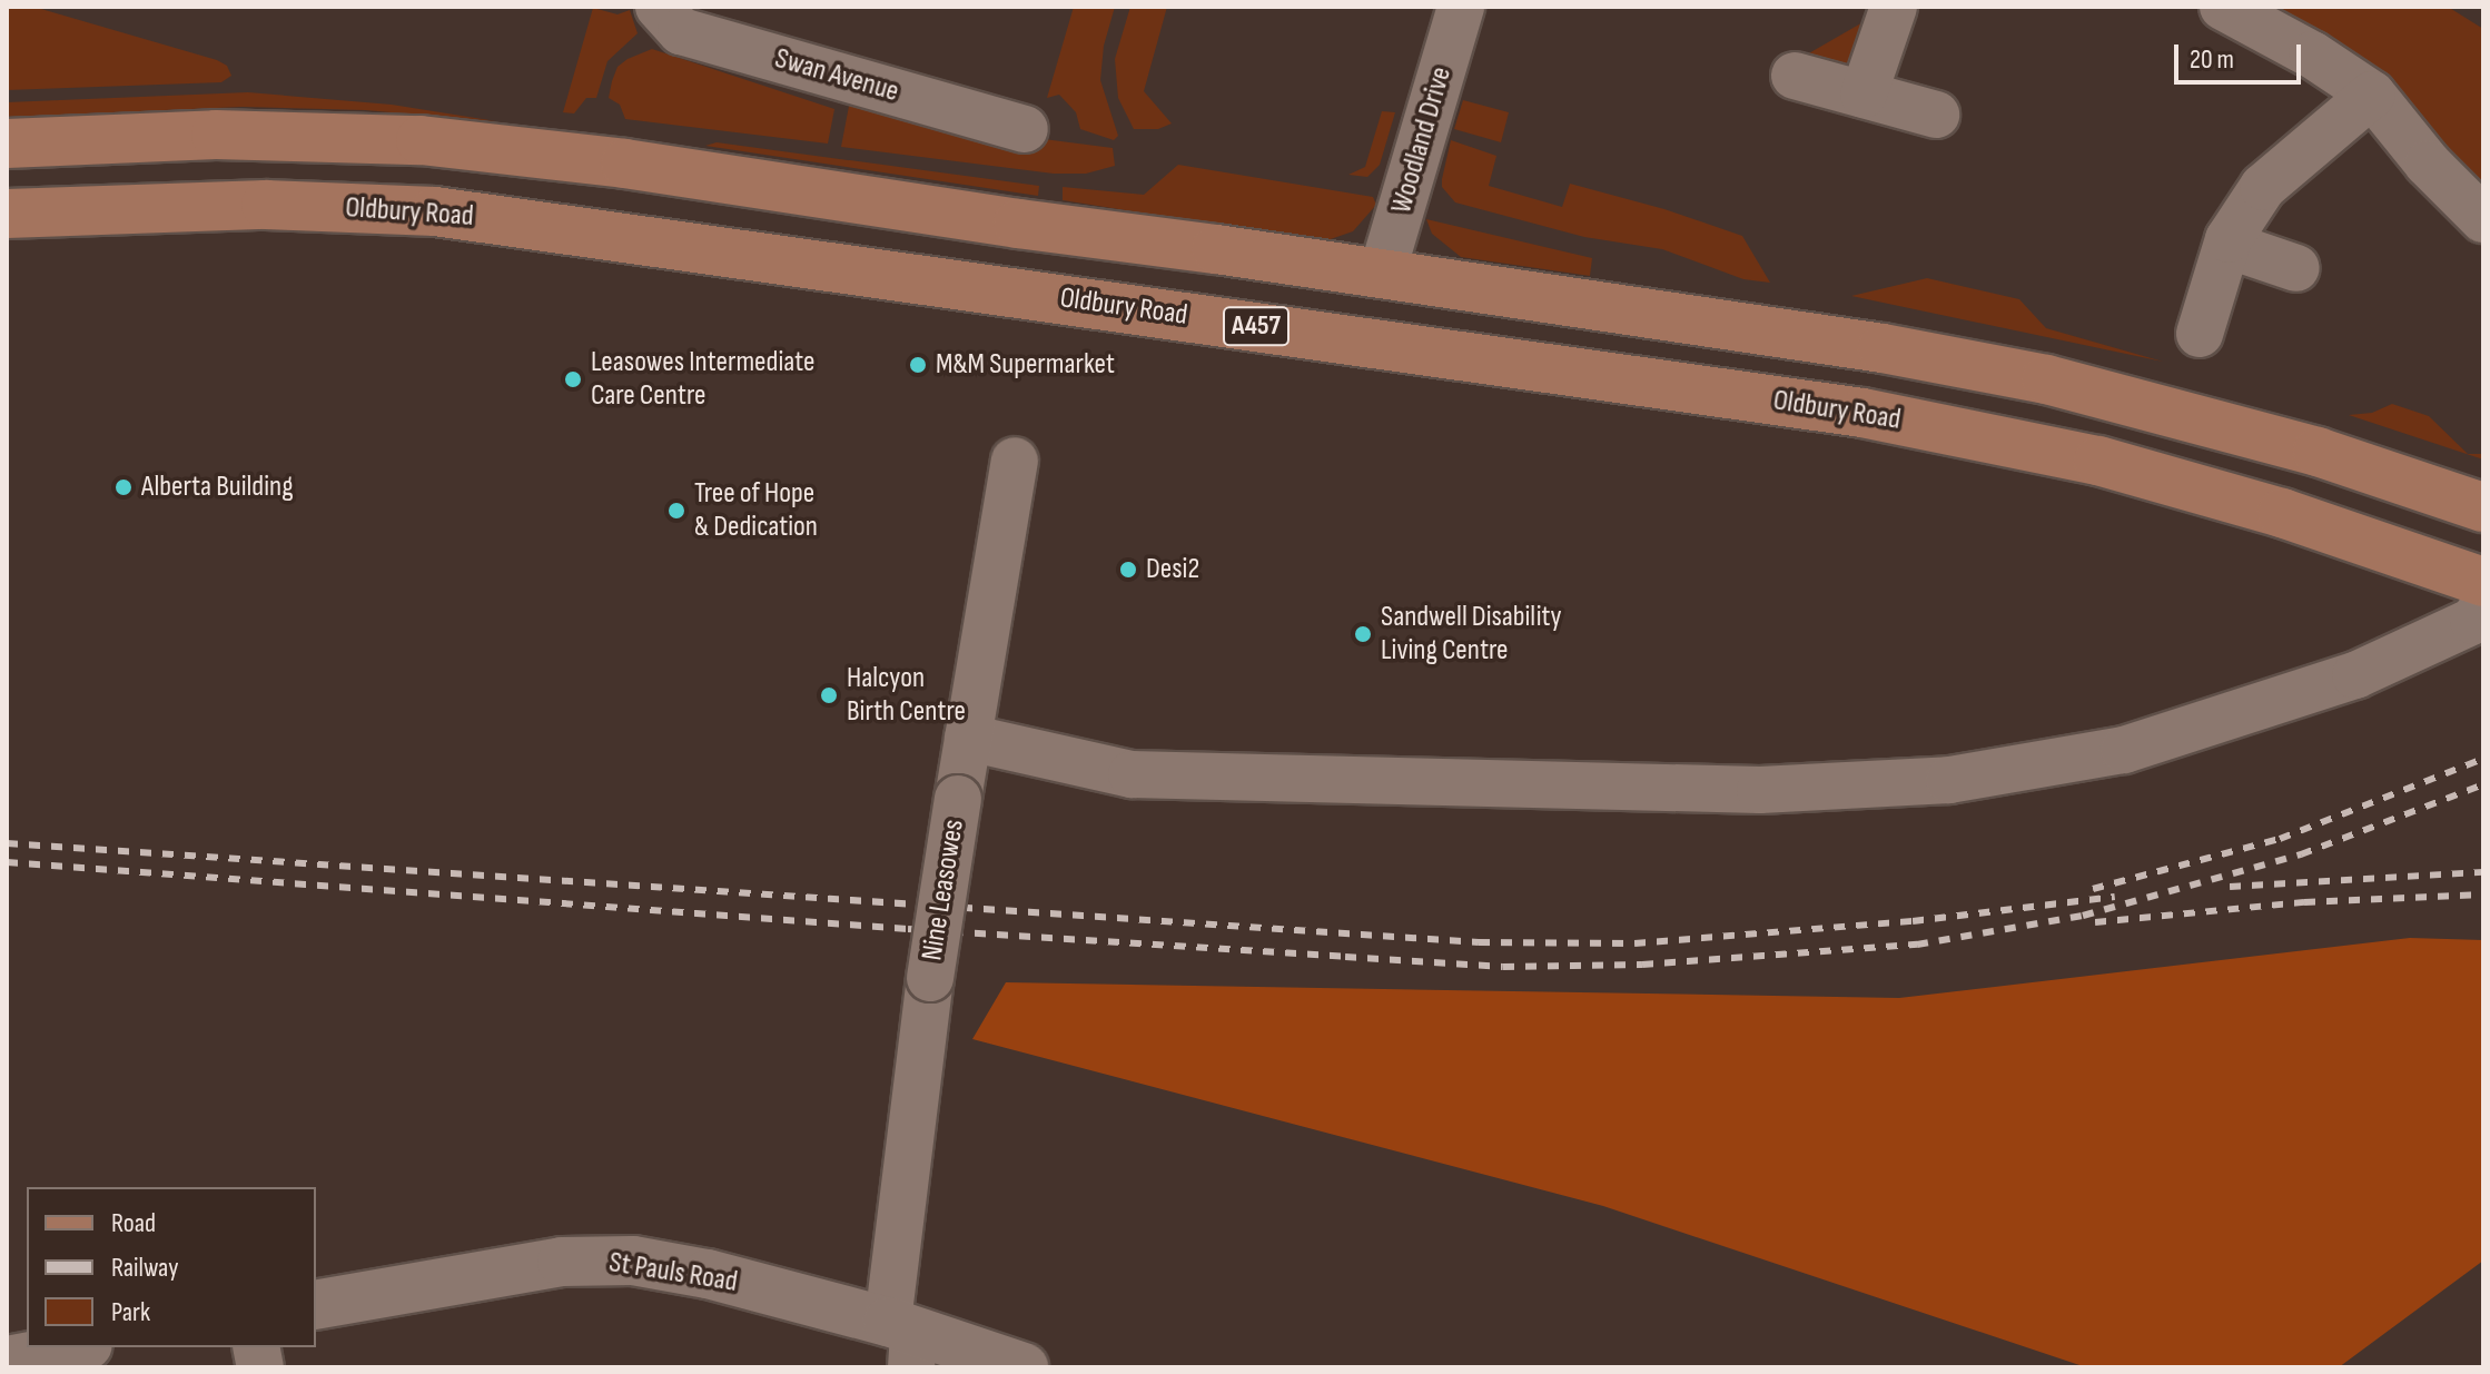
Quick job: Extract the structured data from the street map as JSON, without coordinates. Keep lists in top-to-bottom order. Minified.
{"streets":{"main road":["Oldbury Road","A457","St Pauls Road"],"street":["Swan Avenue","Woodland Drive","Nine Leasowes"]},"crossings":[["Woodland Drive","A457"],["Nine Leasowes","St Pauls Road"]],"places":["M&M Supermarket","Leasowes Intermediate Care Centre","Alberta Building","Tree of Hope & Dedication","Desi2","Sandwell Disability Living Centre","Halcyon Birth Centre"],"legend":["Road","Railway","Park"],"scale_bar":"20 m"}
